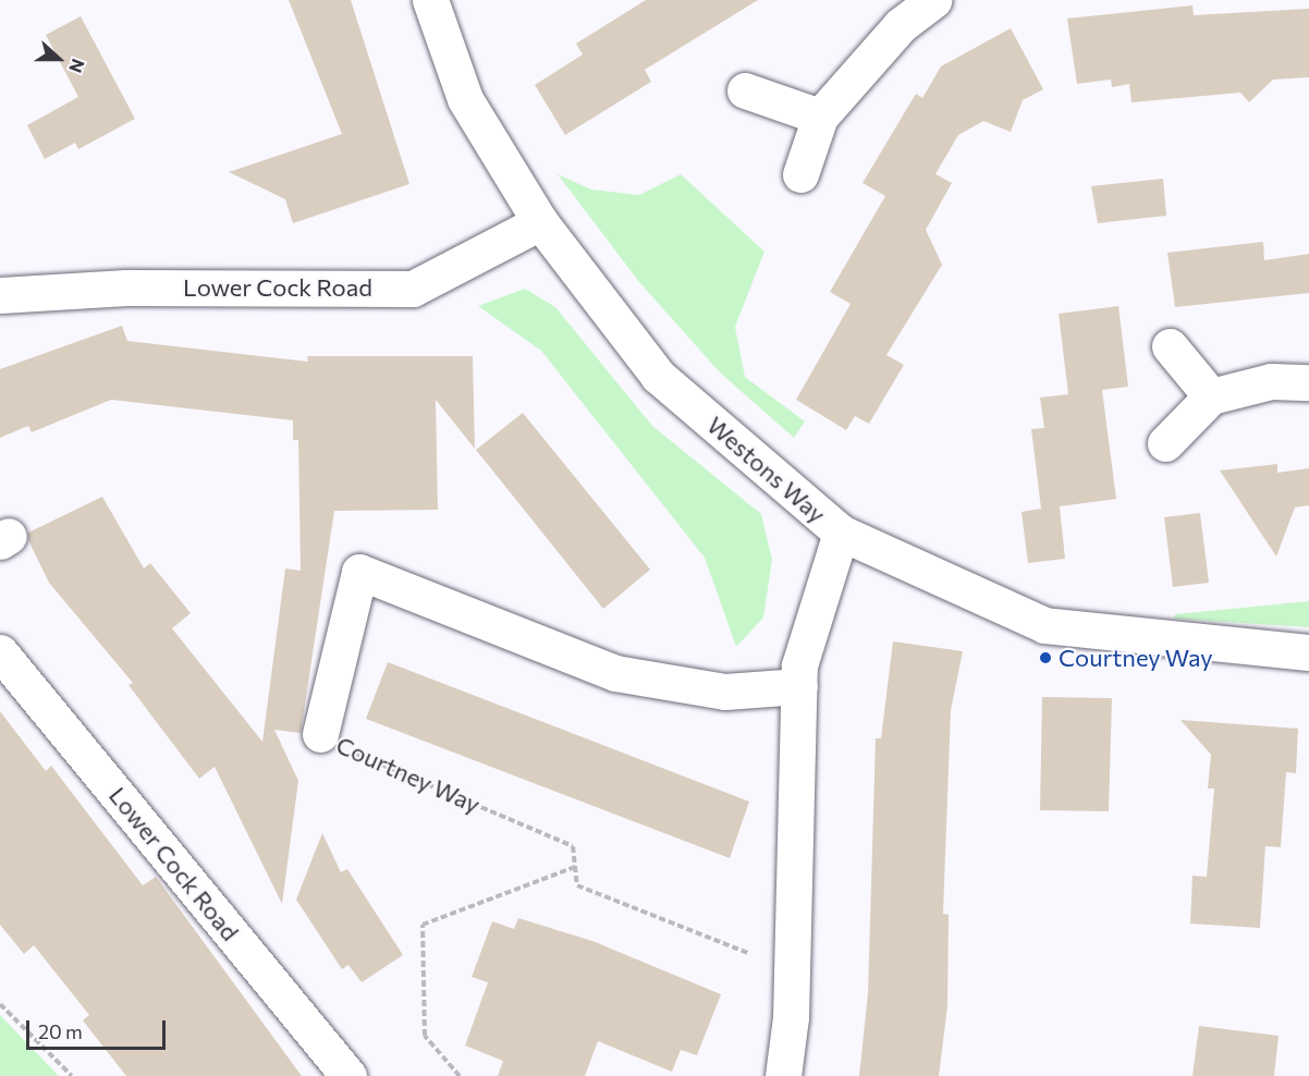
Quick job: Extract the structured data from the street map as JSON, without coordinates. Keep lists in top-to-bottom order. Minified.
{"streets":{"street":["Lower Cock Road","Westons Way","Courtney Way"]},"crossings":[["Lower Cock Road","Westons Way"]],"places":["Courtney Way"],"scale_bar":"20 m","north":"right"}
